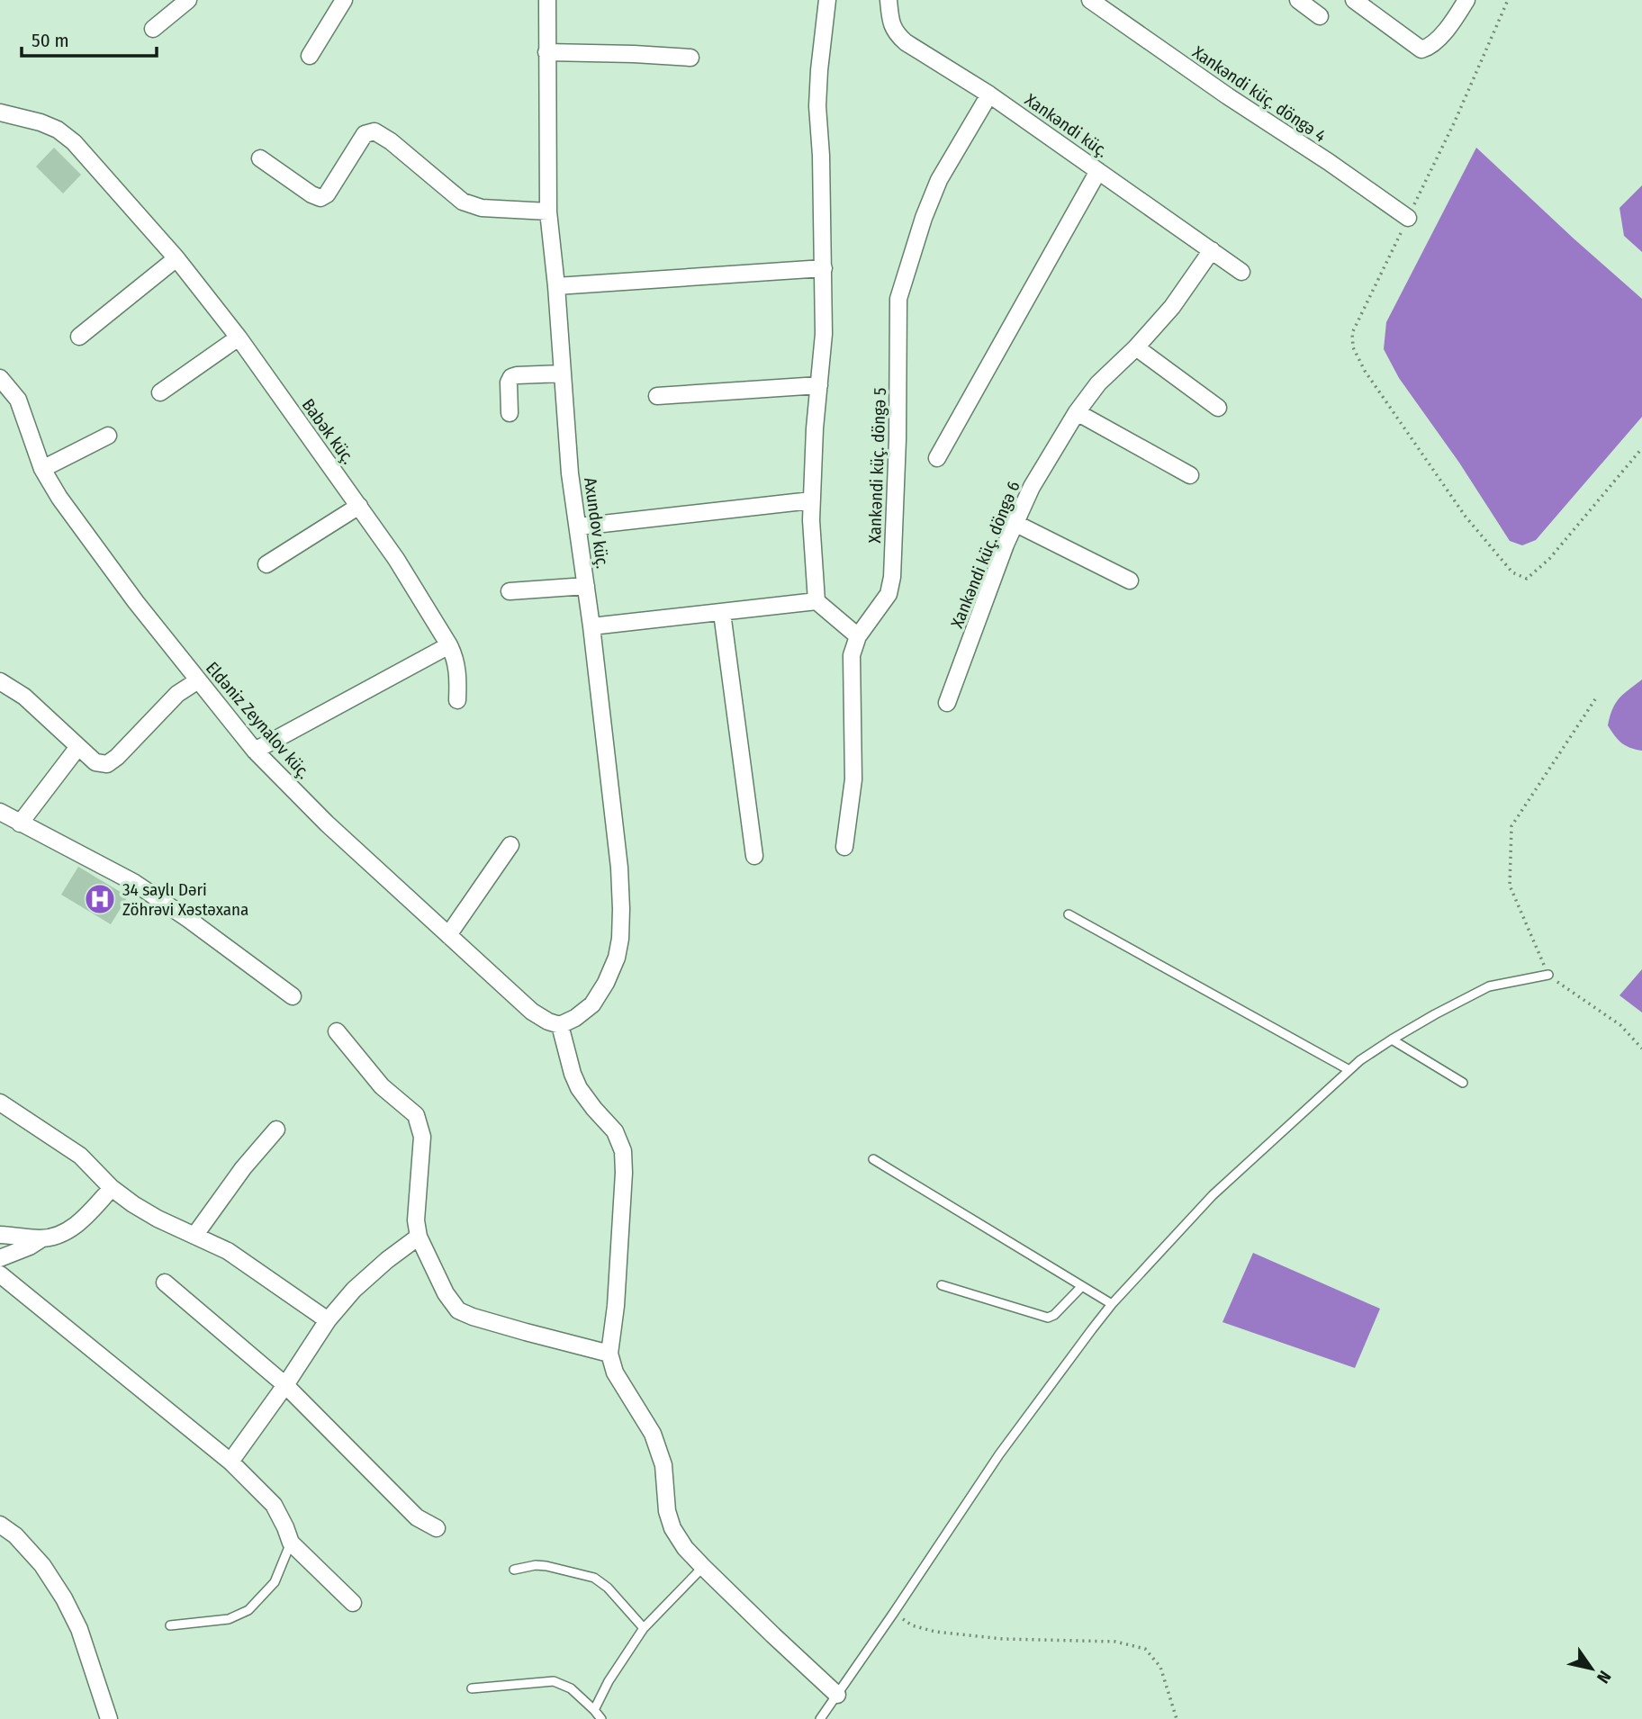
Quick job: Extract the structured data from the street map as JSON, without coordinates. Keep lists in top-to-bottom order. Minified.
{"streets":{"street":["Xankəndi küç. döngə 4","Xankəndi küç.","Babək küç.","Xankəndi küç. döngə 5","Axundov küç.","Xankəndi küç. döngə 6","Eldəniz Zeynalov küç."]},"crossings":[["Xankəndi küç.","Xankəndi küç. döngə 5"],["Xankəndi küç.","Xankəndi küç. döngə 6"],["Axundov küç.","Eldəniz Zeynalov küç."]],"places":{"hospital":["34 saylı Dəri Zöhrəvi Xəstəxana"]},"scale_bar":"50 m","north":"bottom right"}
